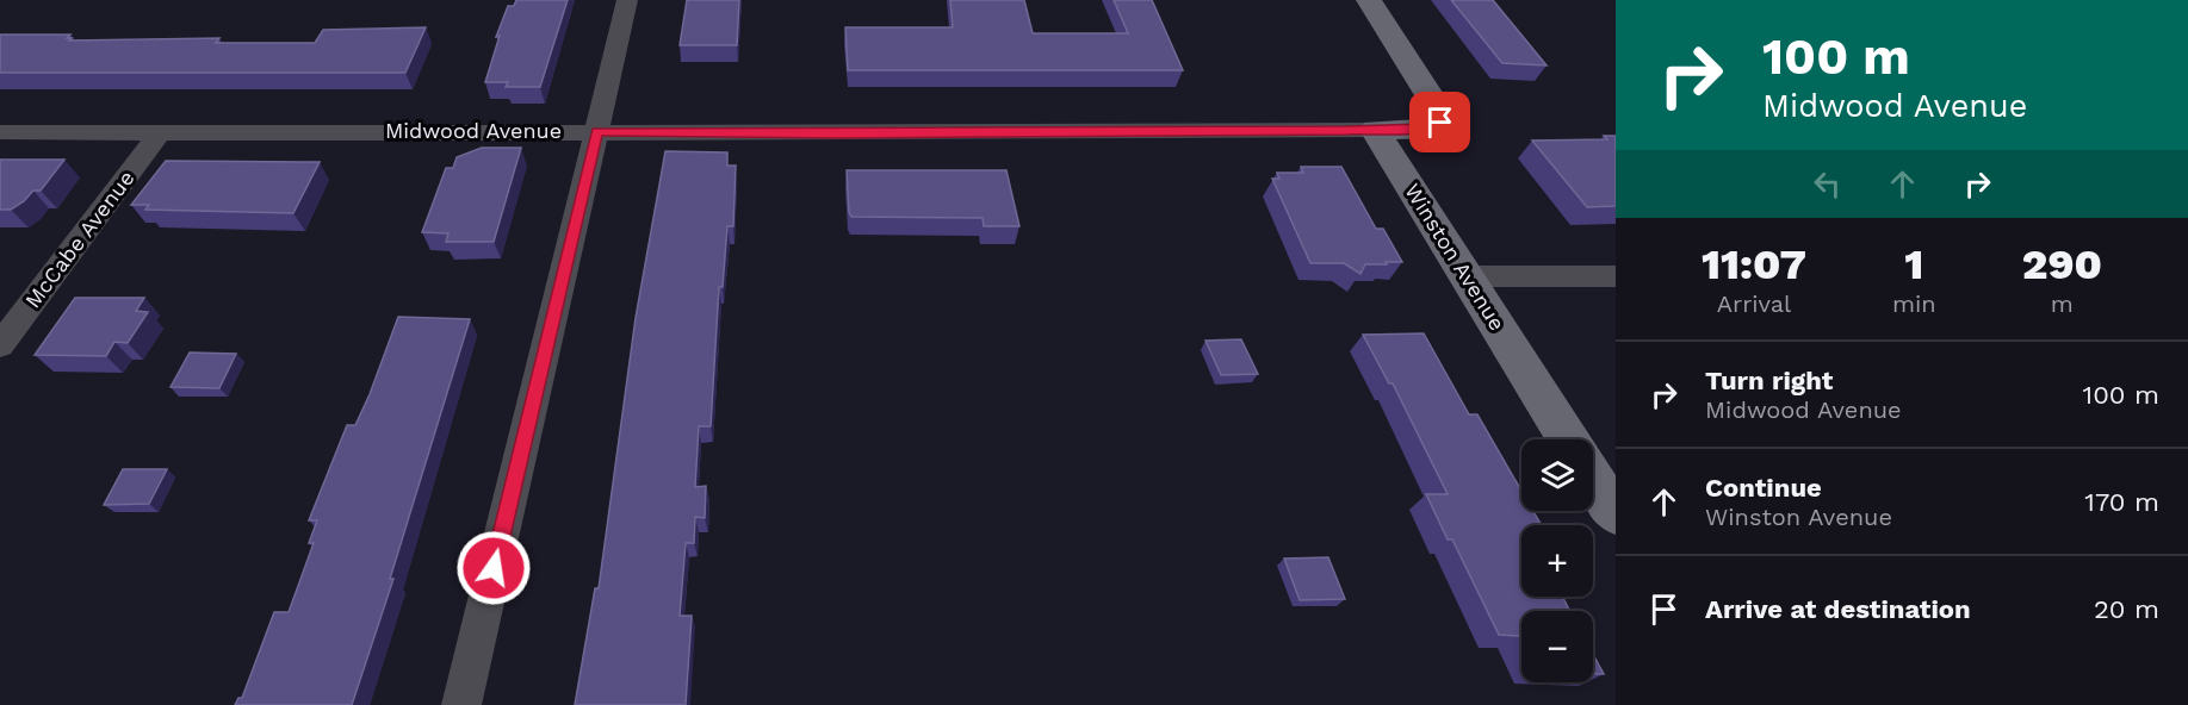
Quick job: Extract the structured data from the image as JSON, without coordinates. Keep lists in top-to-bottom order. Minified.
{"streets":{"street":["Midwood Avenue","McCabe Avenue","Winston Avenue"]},"crossings":[["Midwood Avenue","McCabe Avenue"],["Midwood Avenue","Winston Avenue"]],"page":{"turn":["100 m","Midwood Avenue"],"eta":["11:07","Arrival","1","min","290","m"],"list":[{"name":"Turn right","note":"Midwood Avenue","value":"100 m"},{"name":"Continue","note":"Winston Avenue","value":"170 m"},{"name":"Arrive at destination","value":"20 m"}],"map_buttons":["+","−"]}}
